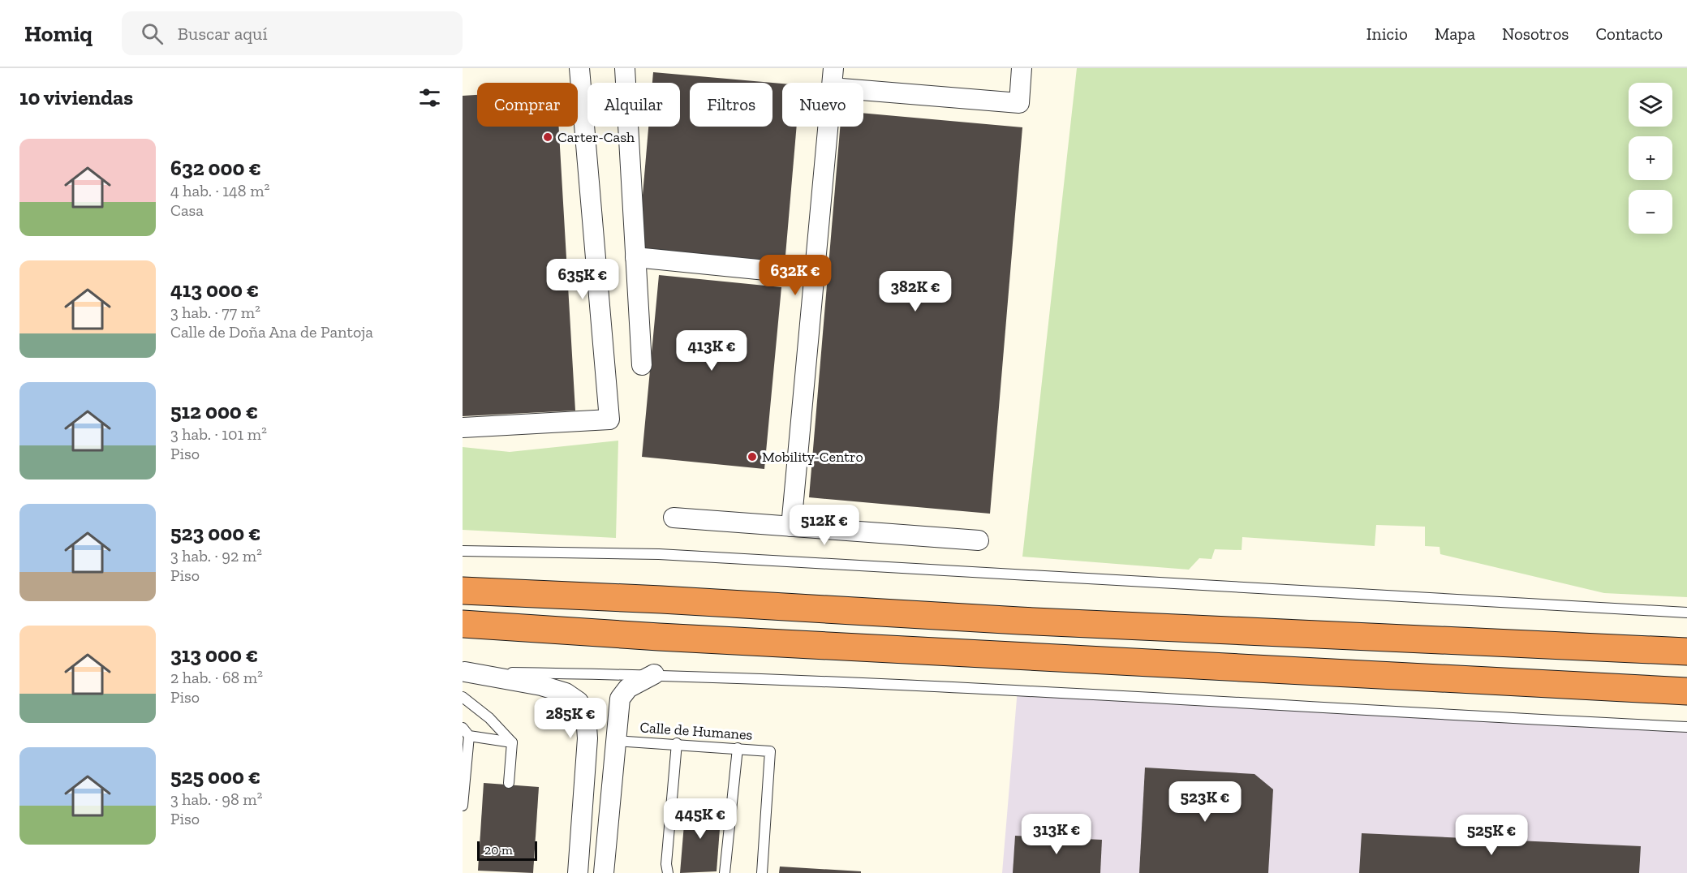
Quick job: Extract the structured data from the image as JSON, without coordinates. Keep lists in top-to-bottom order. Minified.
{"streets":{"lane":["Calle de Humanes"]},"places":["Carter-Cash","Mobility-Centro"],"scale_bar":"20 m","page":{"header":"Homiq","search":"Buscar aquí","nav":["Inicio","Mapa","Nosotros","Contacto"],"heading":"10 viviendas","map_buttons":["+","−"],"chip":["Comprar","Alquilar","Filtros","Nuevo"],"list":[{"name":"632 000 €","note":"4 hab. · 148 m² · Casa"},{"name":"413 000 €","note":"3 hab. · 77 m² · Calle de Doña Ana de Pantoja"},{"name":"512 000 €","note":"3 hab. · 101 m² · Piso"},{"name":"523 000 €","note":"3 hab. · 92 m² · Piso"},{"name":"313 000 €","note":"2 hab. · 68 m² · Piso"},{"name":"525 000 €","note":"3 hab. · 98 m² · Piso"}],"price":["632K €","635K €","382K €","413K €","512K €","285K €","523K €","445K €","313K €","525K €"],"scale":"20 m"}}
